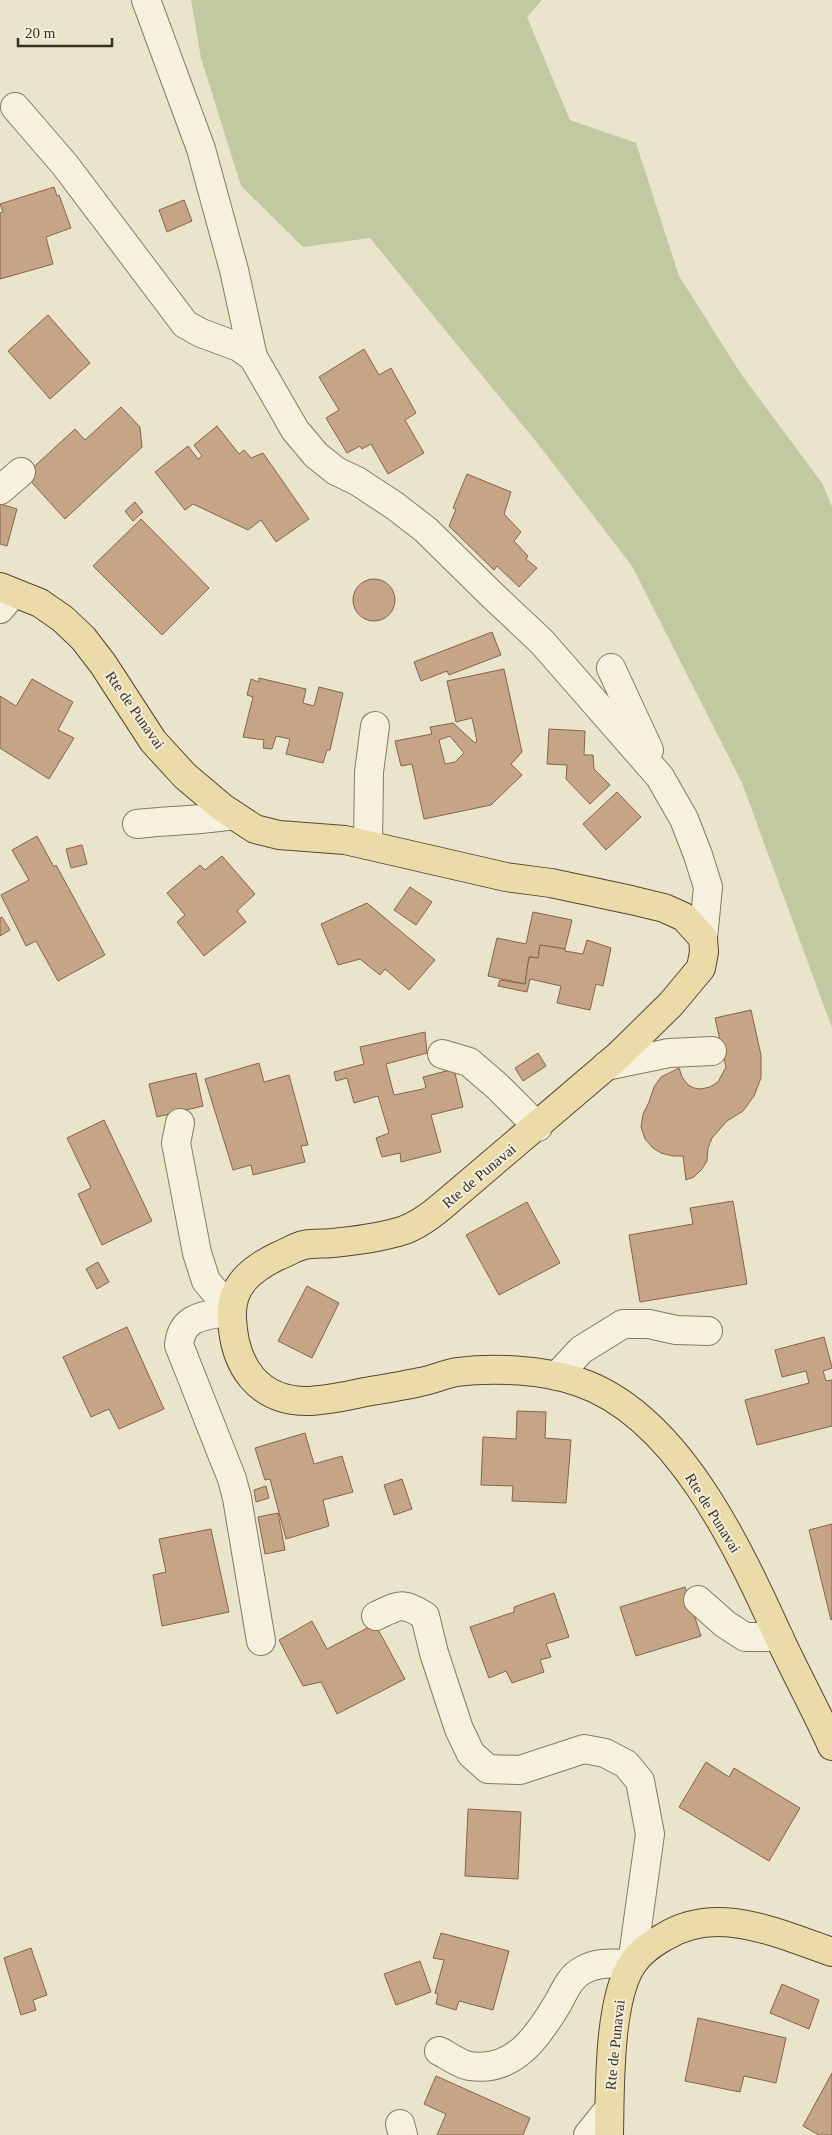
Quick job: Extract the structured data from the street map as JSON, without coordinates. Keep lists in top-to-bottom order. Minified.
{"streets":{"main road":["Rte de Punavai"]},"scale_bar":"20 m"}
